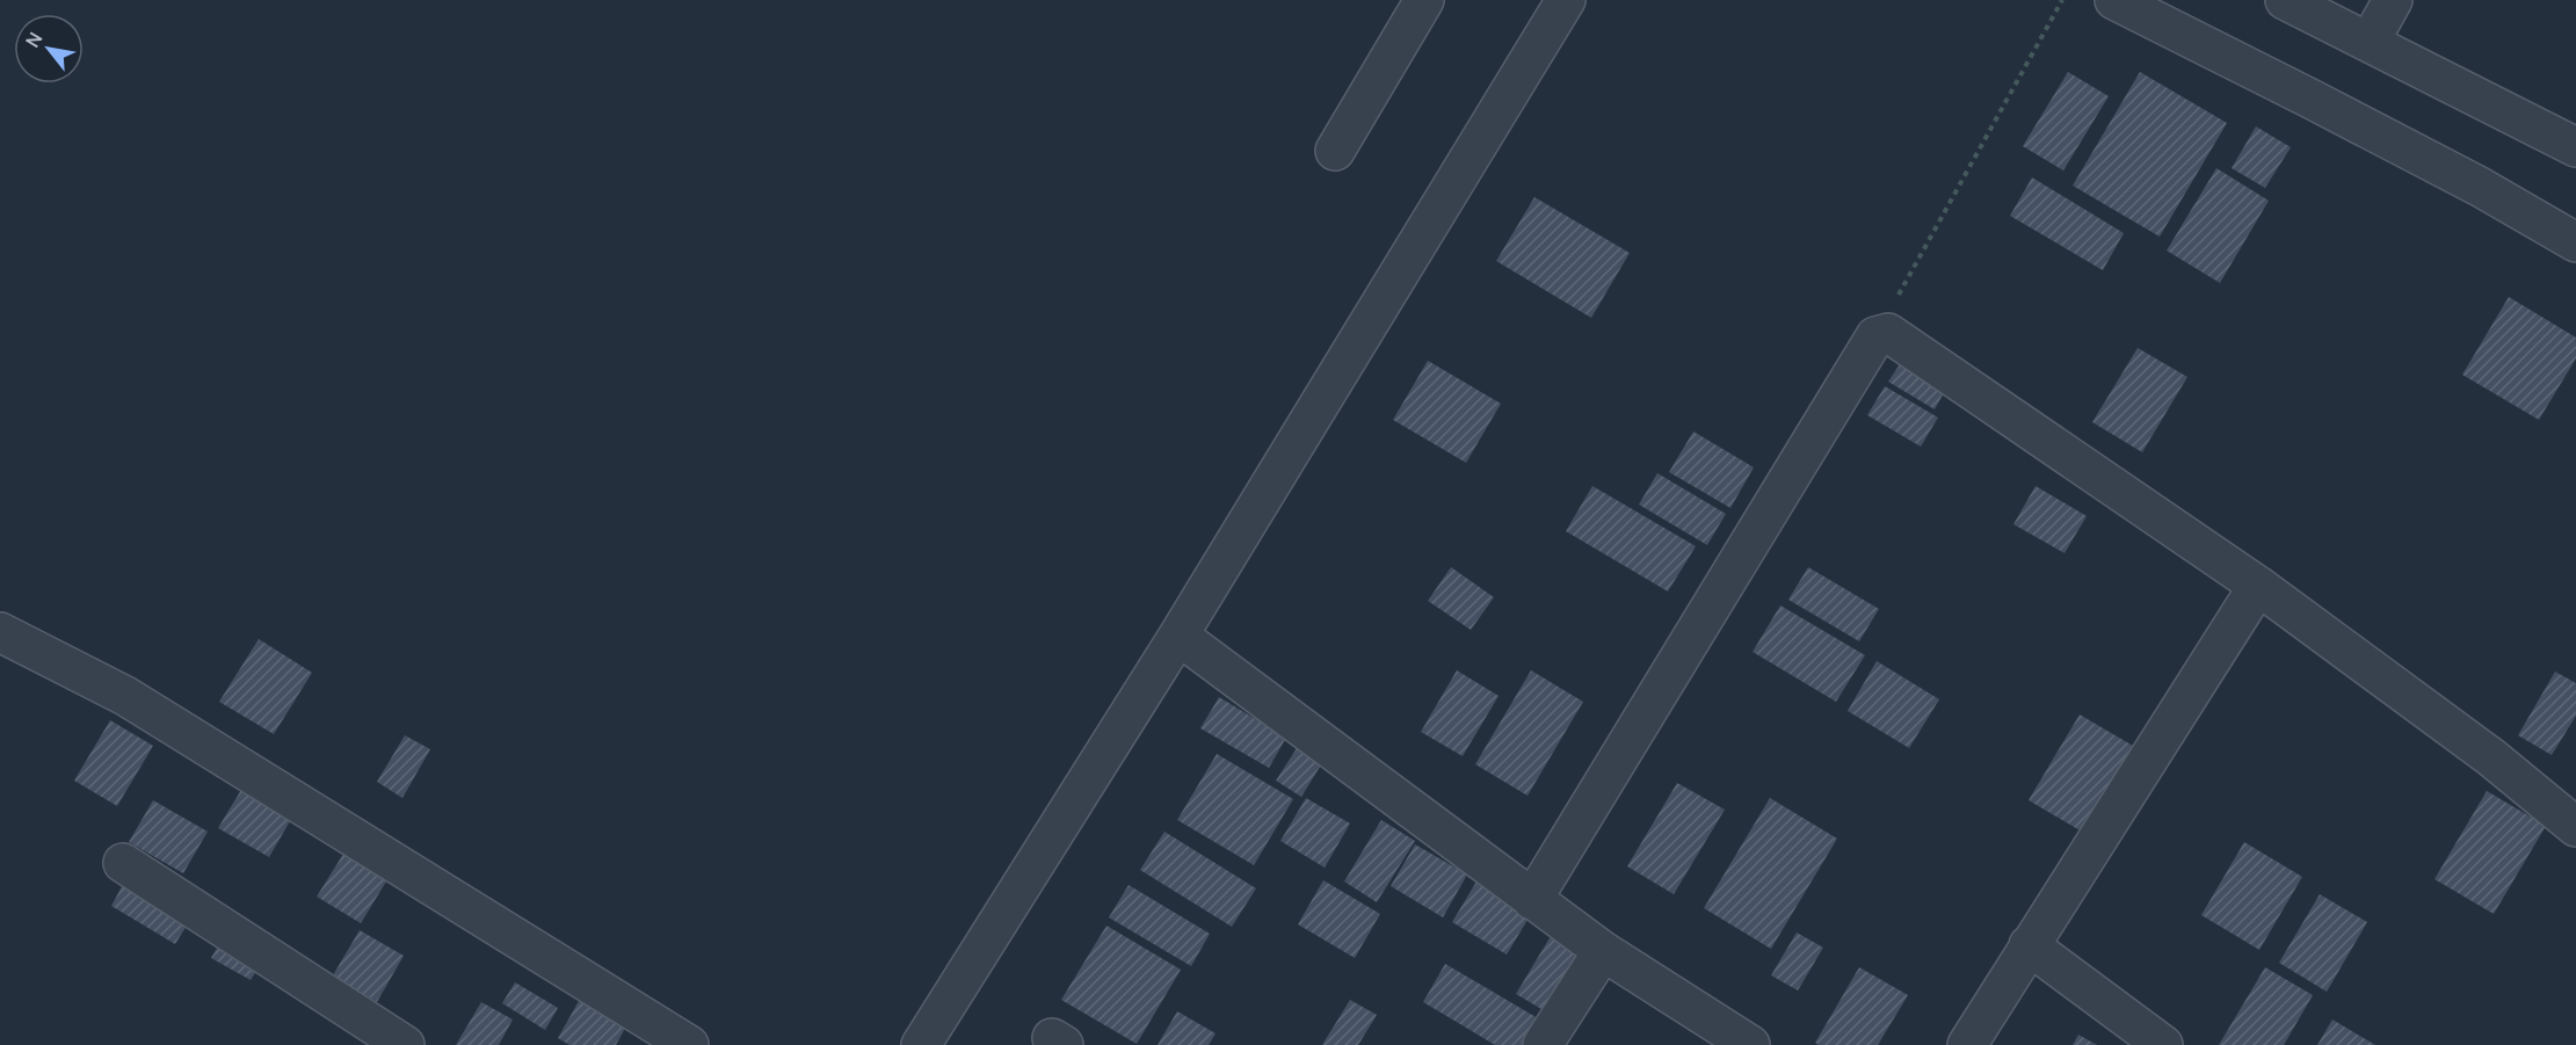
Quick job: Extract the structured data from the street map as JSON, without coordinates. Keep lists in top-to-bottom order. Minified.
{"north":"top left"}
